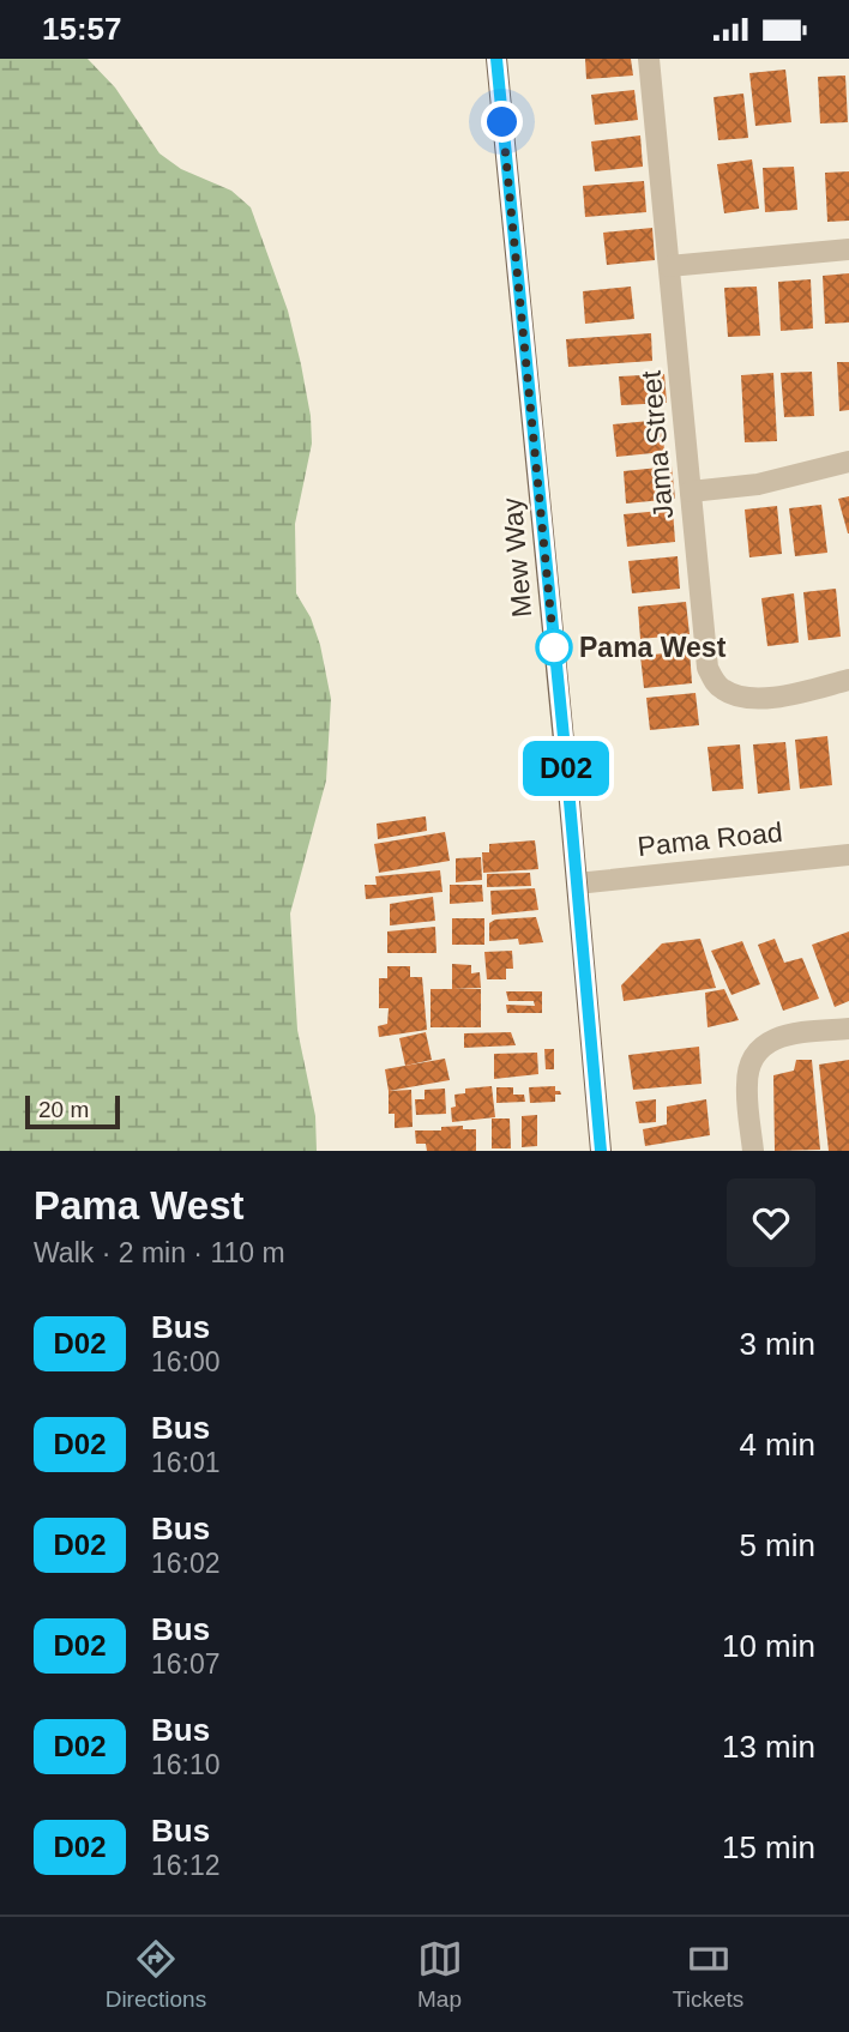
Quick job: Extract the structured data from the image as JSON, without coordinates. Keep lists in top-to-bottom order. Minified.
{"streets":{"main road":["Mew Way"],"street":["Jama Street","Pama Road"]},"crossings":[["Mew Way","Pama Road"]],"places":["Pama West"],"lines":["bus line D02"],"scale_bar":"20 m","page":{"status":"15:57","on_map":"D02","scale":"20 m","heading":["Pama West","Walk · 2 min · 110 m"],"list":[{"mark":"D02","name":"Bus","note":"16:00","value":"3 min"},{"mark":"D02","name":"Bus","note":"16:01","value":"4 min"},{"mark":"D02","name":"Bus","note":"16:02","value":"5 min"},{"mark":"D02","name":"Bus","note":"16:07","value":"10 min"},{"mark":"D02","name":"Bus","note":"16:10","value":"13 min"},{"mark":"D02","name":"Bus","note":"16:12","value":"15 min"}],"tabs":["Directions","Map","Tickets"]}}
